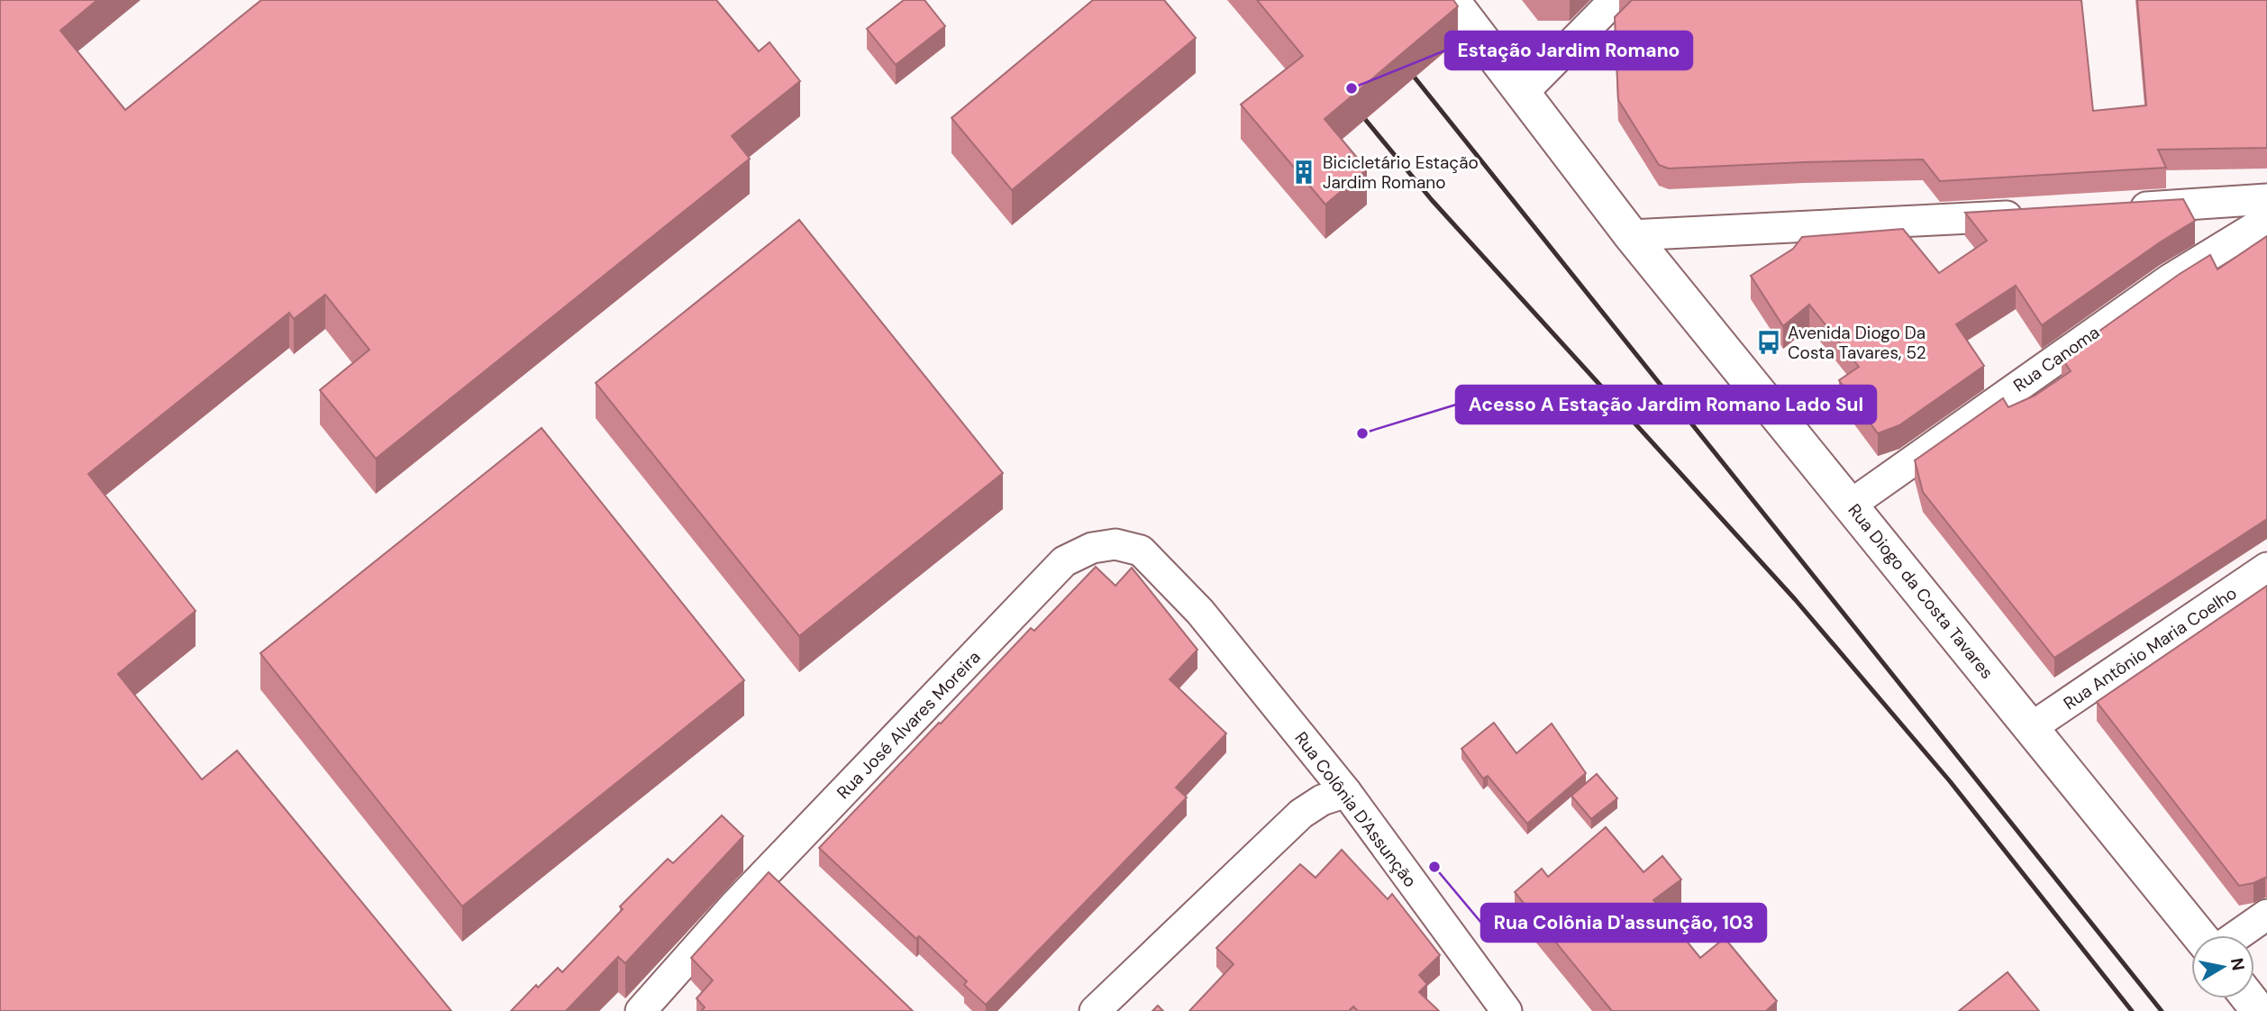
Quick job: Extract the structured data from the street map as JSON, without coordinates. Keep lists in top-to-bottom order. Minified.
{"streets":{"street":["Rua Canoma","Rua Diogo da Costa Tavares","Rua Antônio Maria Coelho","Rua José Alvares Moreira","Rua Colônia D'Assunção"]},"crossings":[["Rua Canoma","Rua Diogo da Costa Tavares"],["Rua Diogo da Costa Tavares","Rua Antônio Maria Coelho"],["Rua José Alvares Moreira","Rua Colônia D'Assunção"]],"places":{"other":["Estação Jardim Romano","Acesso A Estação Jardim Romano Lado Sul","Rua Colônia D'assunção, 103"],"building":["Bicicletário Estação Jardim Romano"],"bus stop":["Avenida Diogo Da Costa Tavares, 52"]},"north":"right"}
